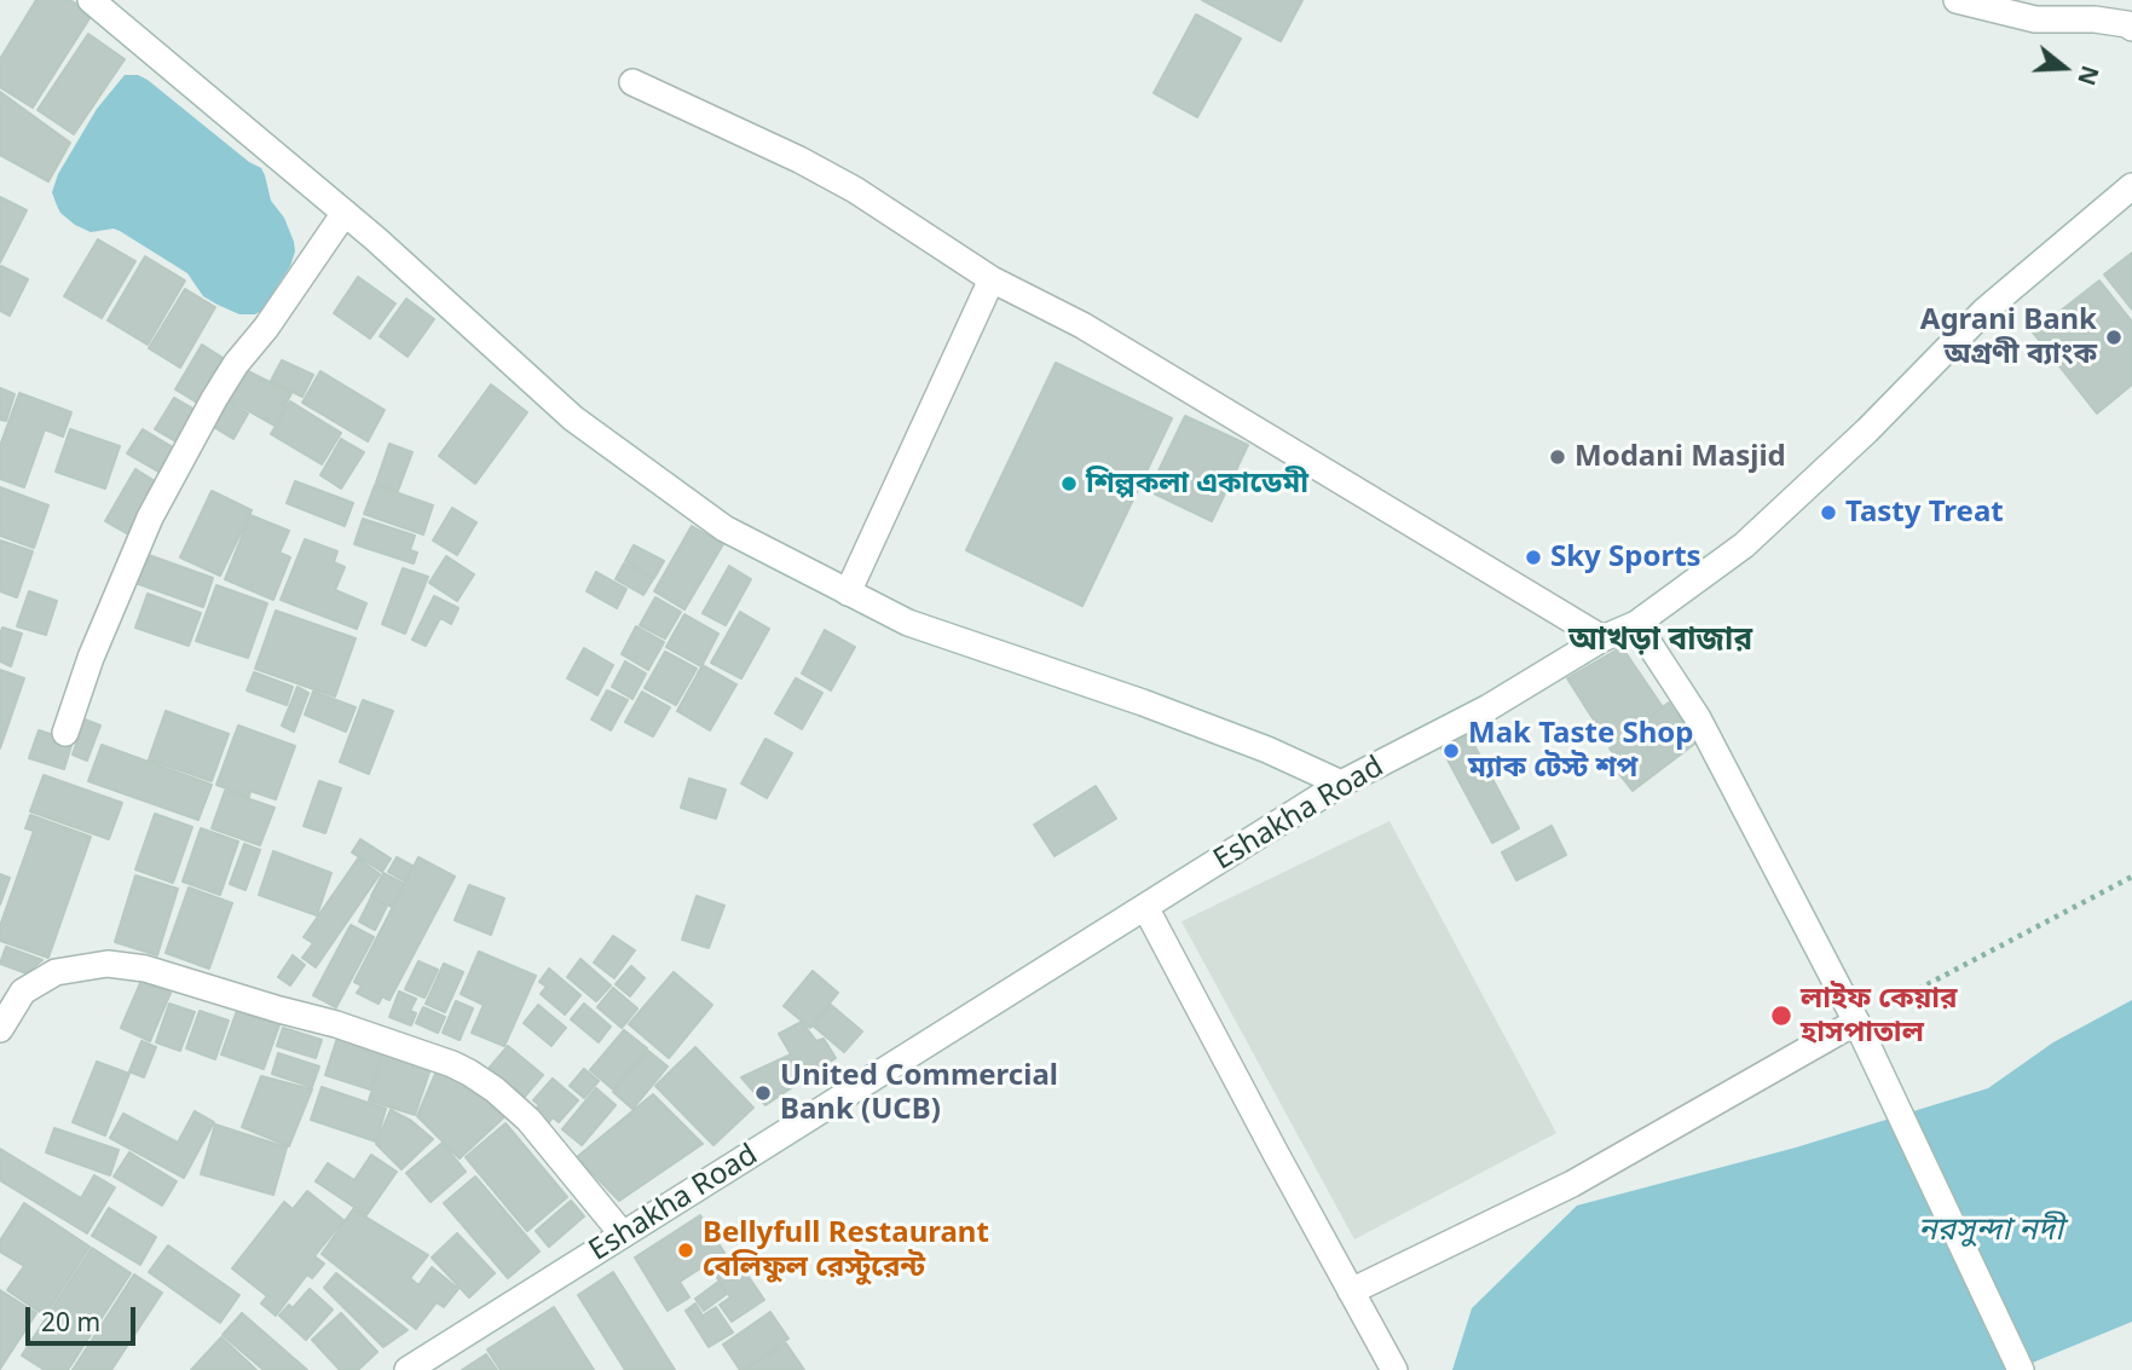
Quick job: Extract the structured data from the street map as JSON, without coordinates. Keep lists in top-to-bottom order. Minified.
{"streets":{"street":["Eshakha Road"]},"districts":["আখড়া বাজার"],"water":["নরসুন্দা নদী"],"places":["Agrani Bank অগ্রণী ব্যাংক","Modani Masjid","শিল্পকলা একাডেমী","Tasty Treat","Sky Sports","Mak Taste Shop ম্যাক টেস্ট শপ","লাইফ কেয়ার হাসপাতাল","United Commercial Bank (UCB)","Bellyfull Restaurant বেলিফুল রেস্টুরেন্ট"],"scale_bar":"20 m","north":"right"}
